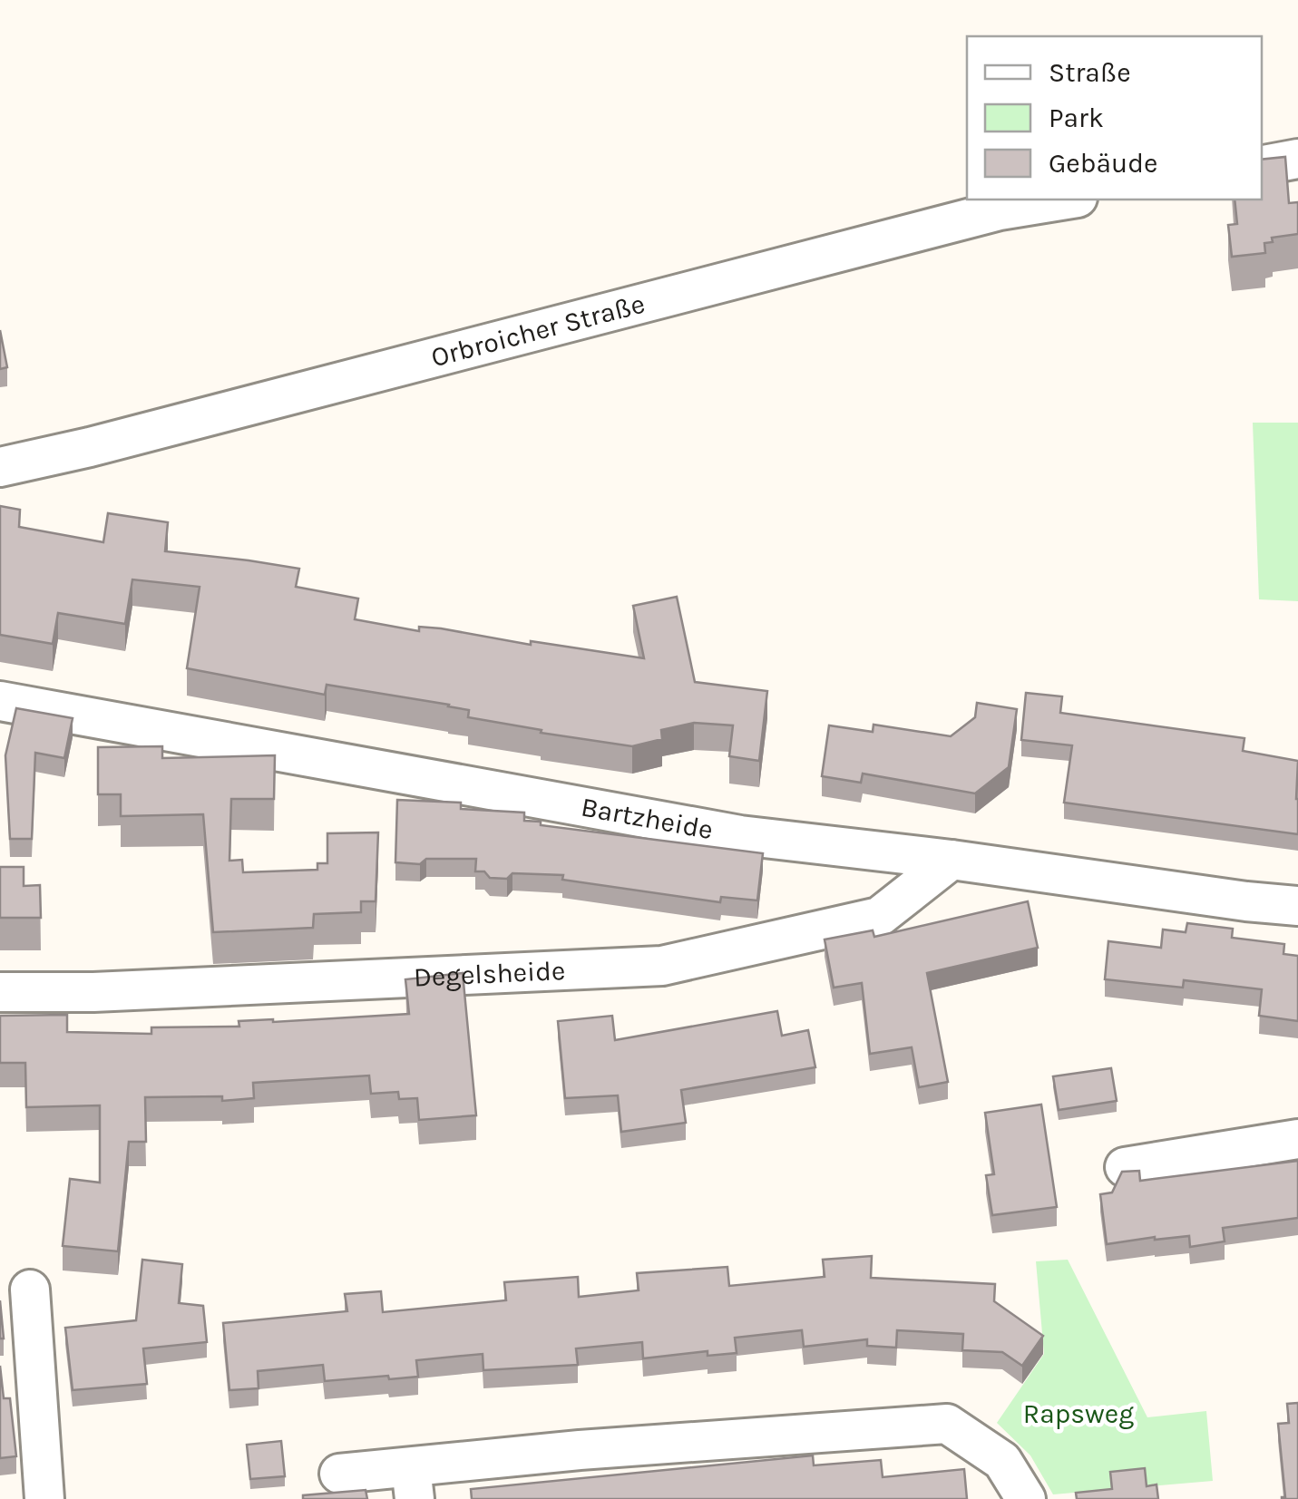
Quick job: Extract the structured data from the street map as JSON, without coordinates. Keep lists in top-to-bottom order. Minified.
{"streets":{"street":["Orbroicher Straße","Bartzheide","Degelsheide"]},"crossings":[["Bartzheide","Degelsheide"]],"parks":["Rapsweg"],"legend":["Straße","Park","Gebäude"]}
